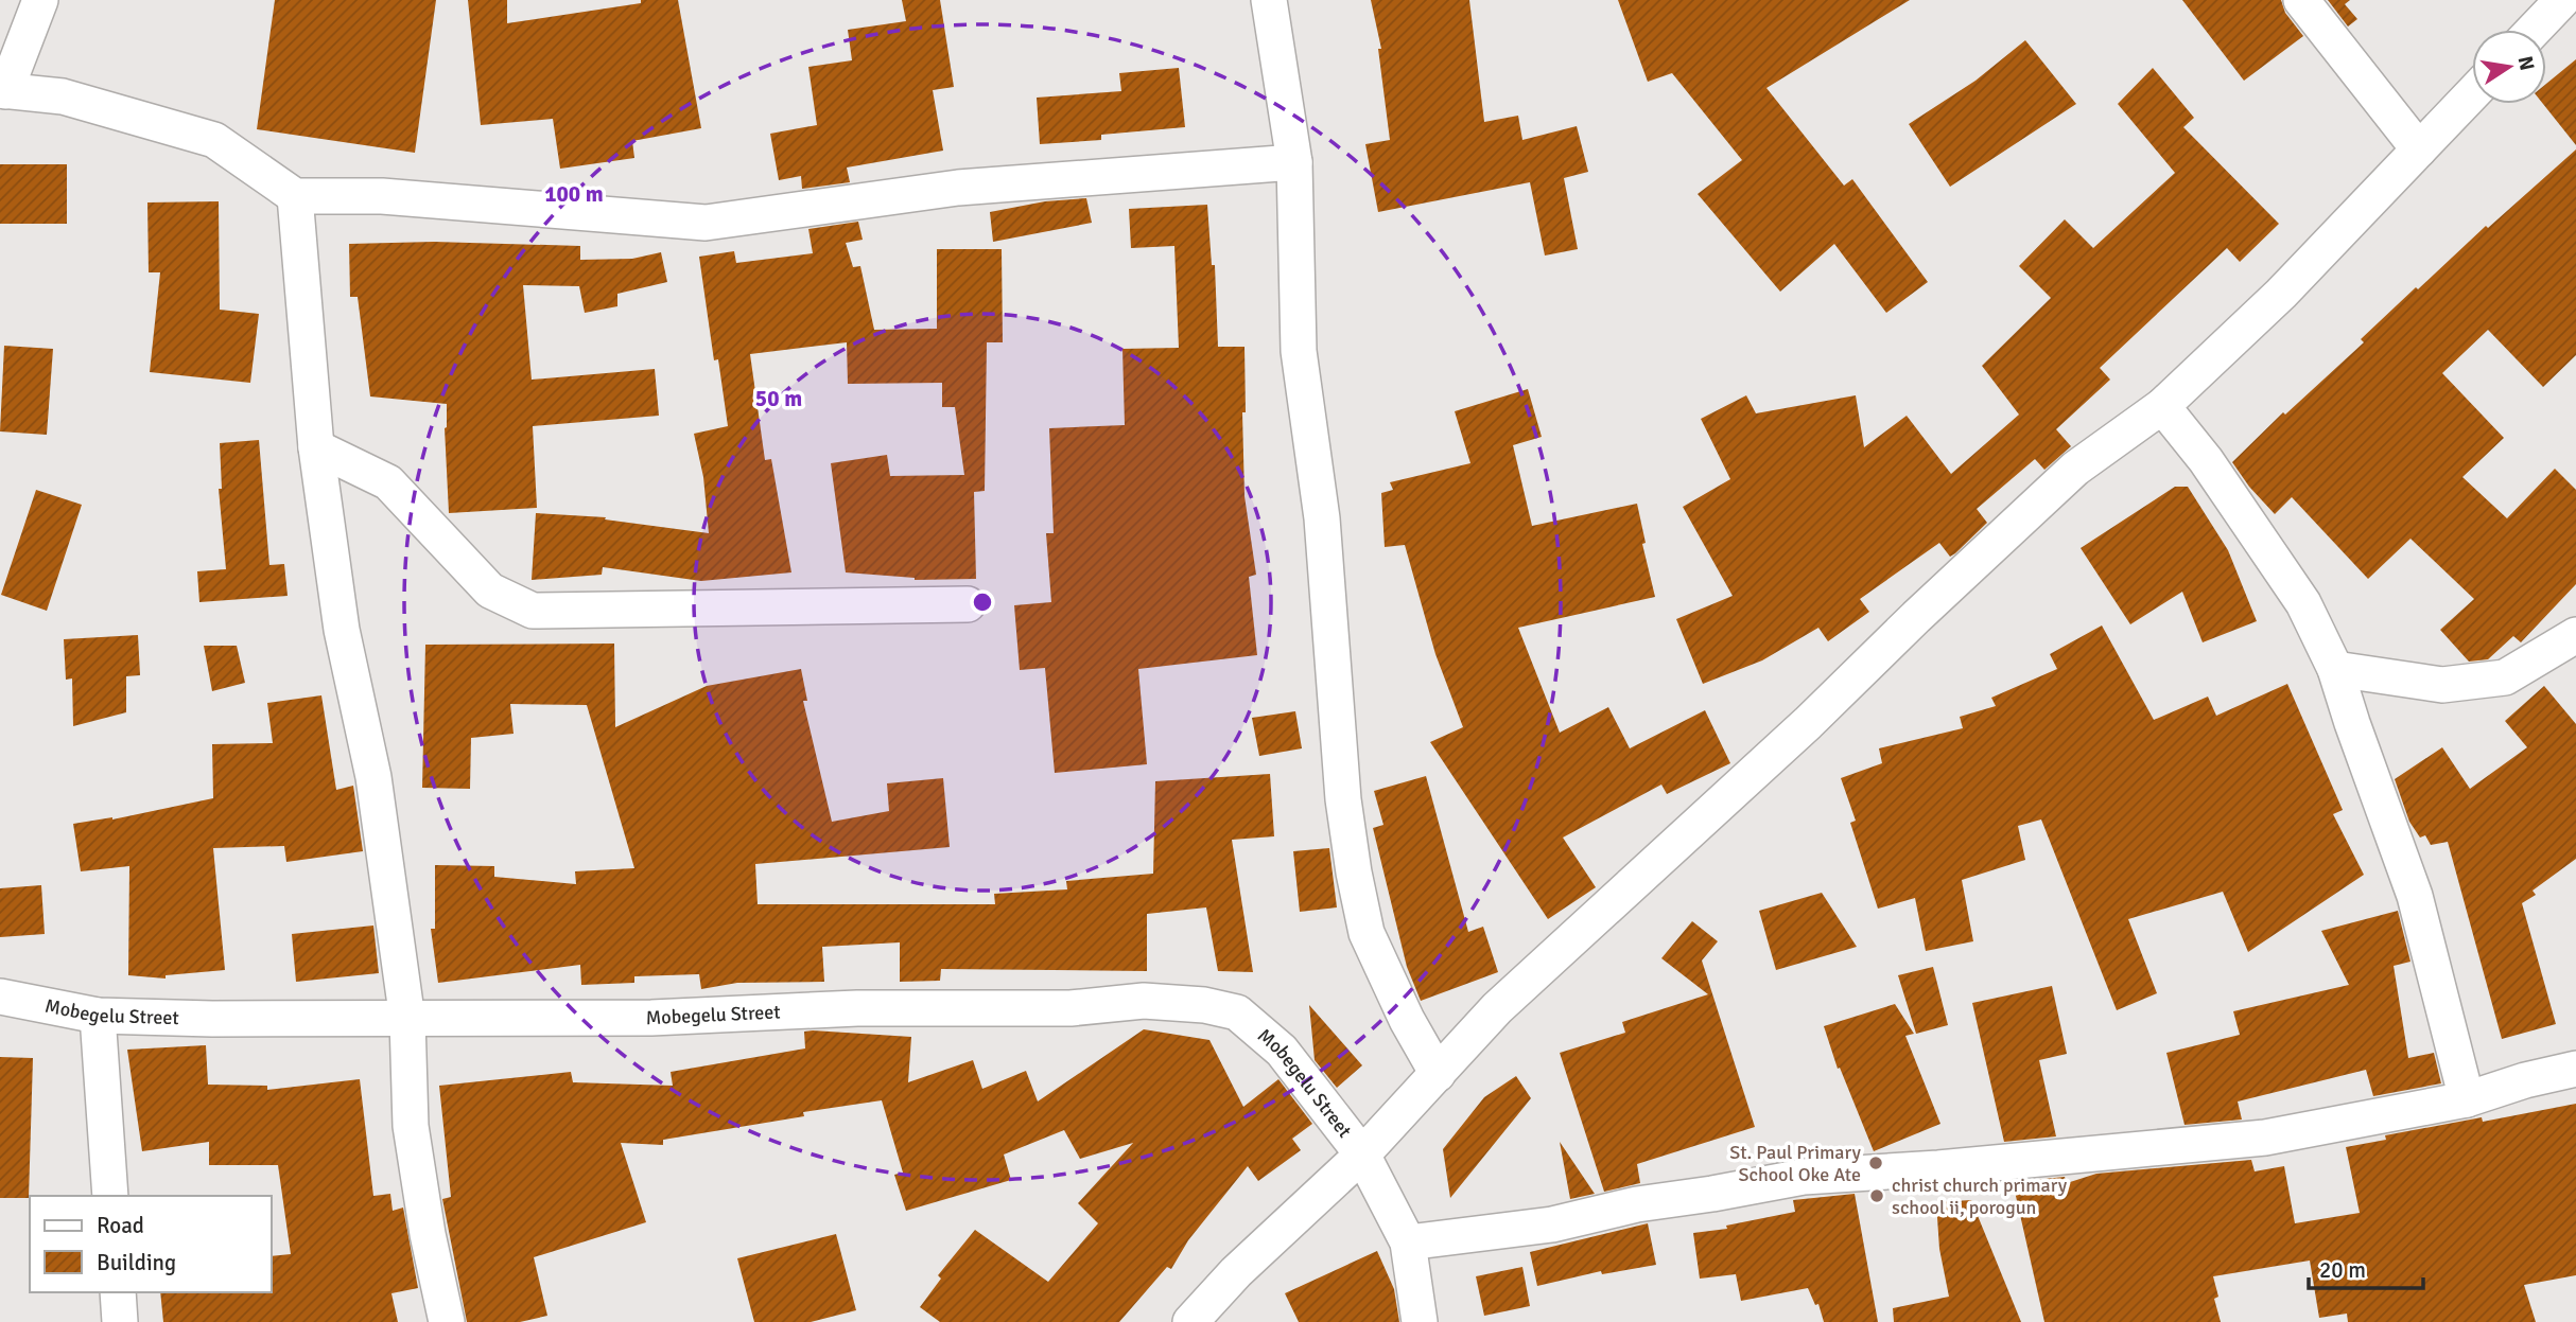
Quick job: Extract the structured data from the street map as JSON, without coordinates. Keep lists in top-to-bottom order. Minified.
{"streets":{"street":["Mobegelu Street"]},"places":["St. Paul Primary School Oke Ate","christ church primary school ii, porogun"],"legend":["Road","Building"],"scale_bar":"20 m","north":"right","rings":["100 m","50 m"]}
